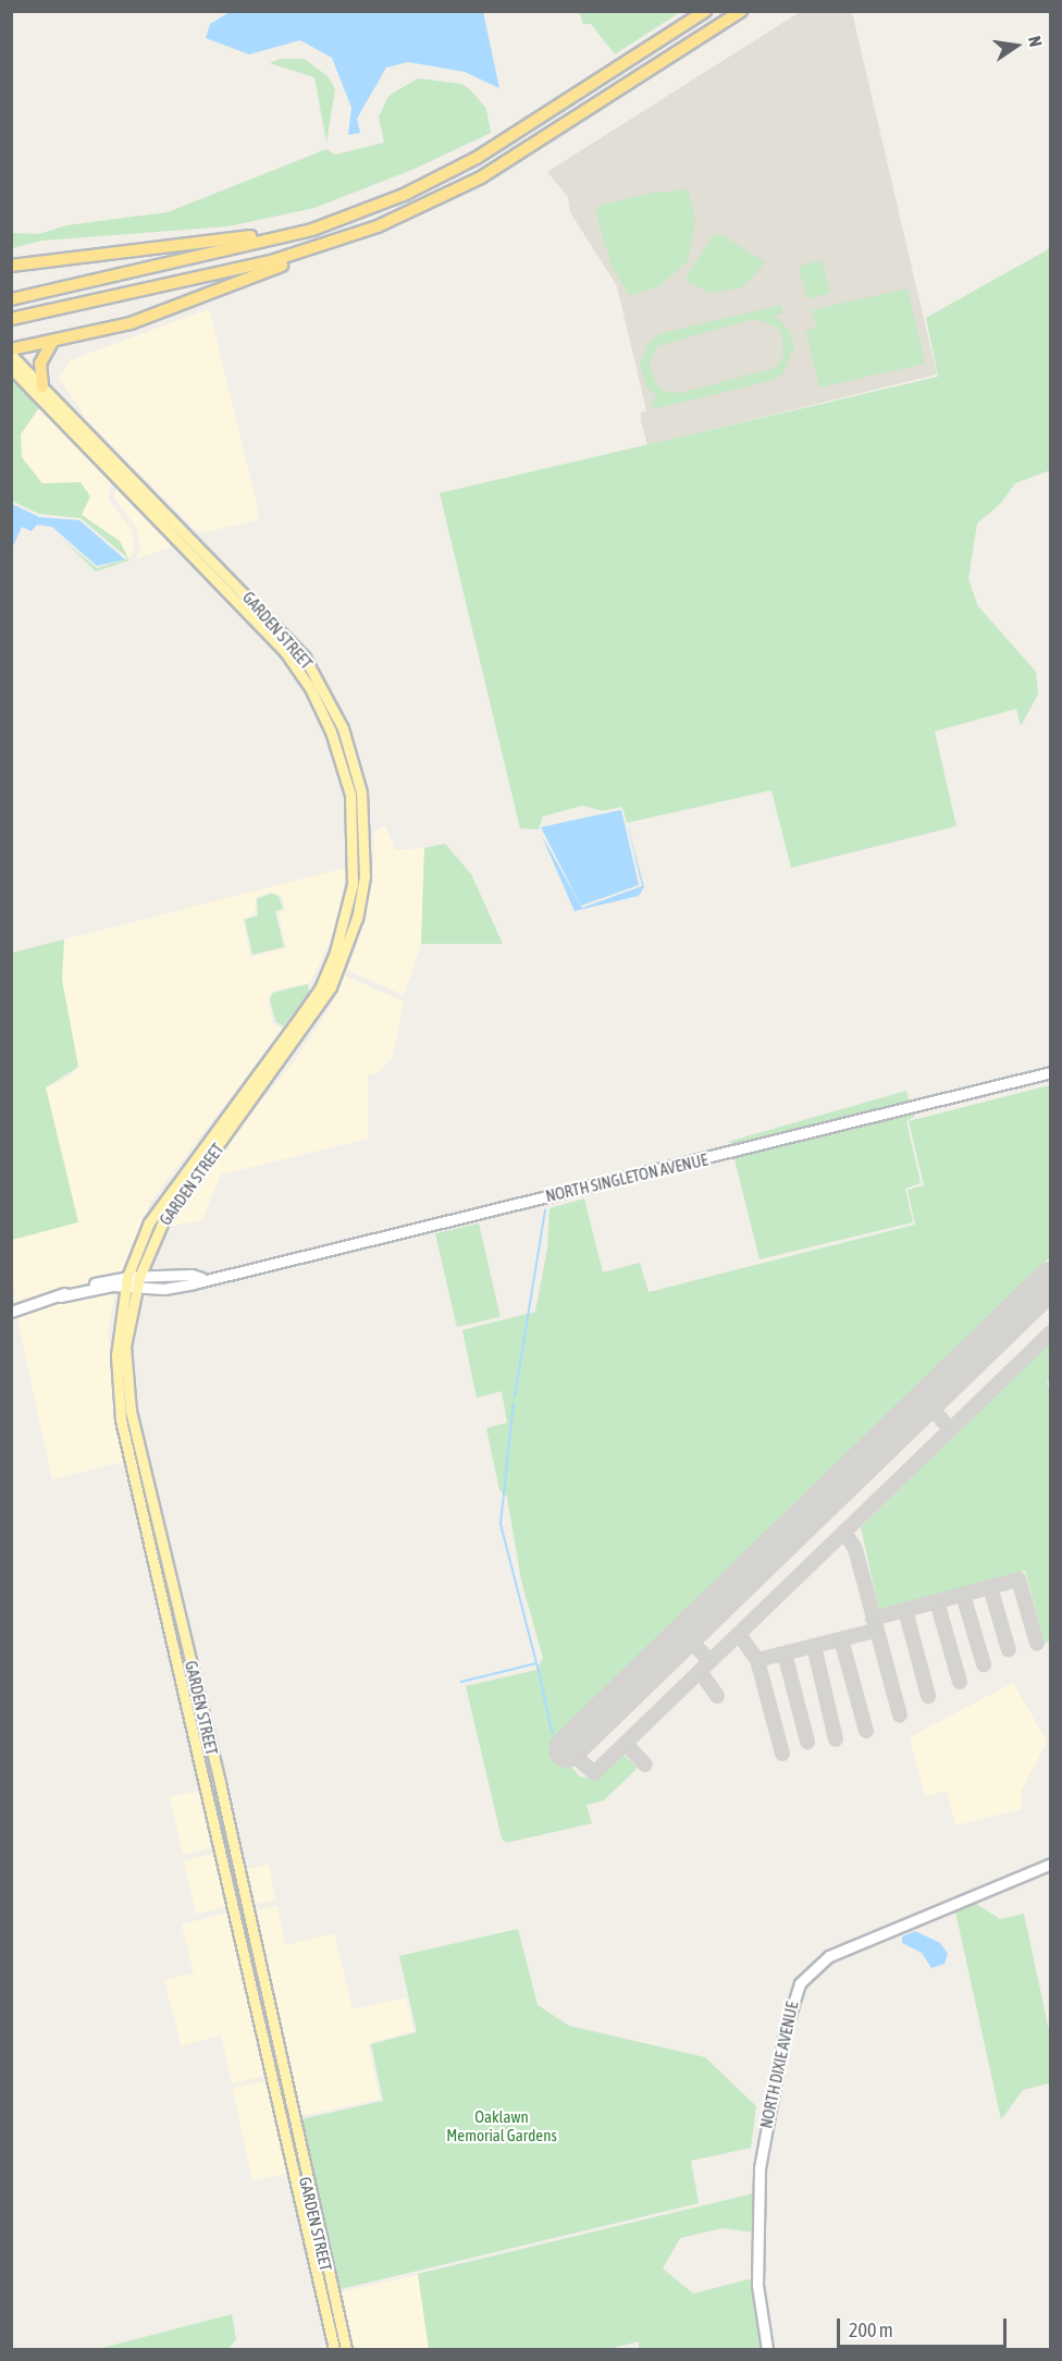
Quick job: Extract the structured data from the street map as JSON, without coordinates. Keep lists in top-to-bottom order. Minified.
{"streets":{"main road":["GARDEN STREET"],"street":["NORTH SINGLETON AVENUE","NORTH DIXIE AVENUE"]},"crossings":[["GARDEN STREET","NORTH SINGLETON AVENUE"]],"parks":["Oaklawn Memorial Gardens"],"scale_bar":"200 m","north":"right"}
